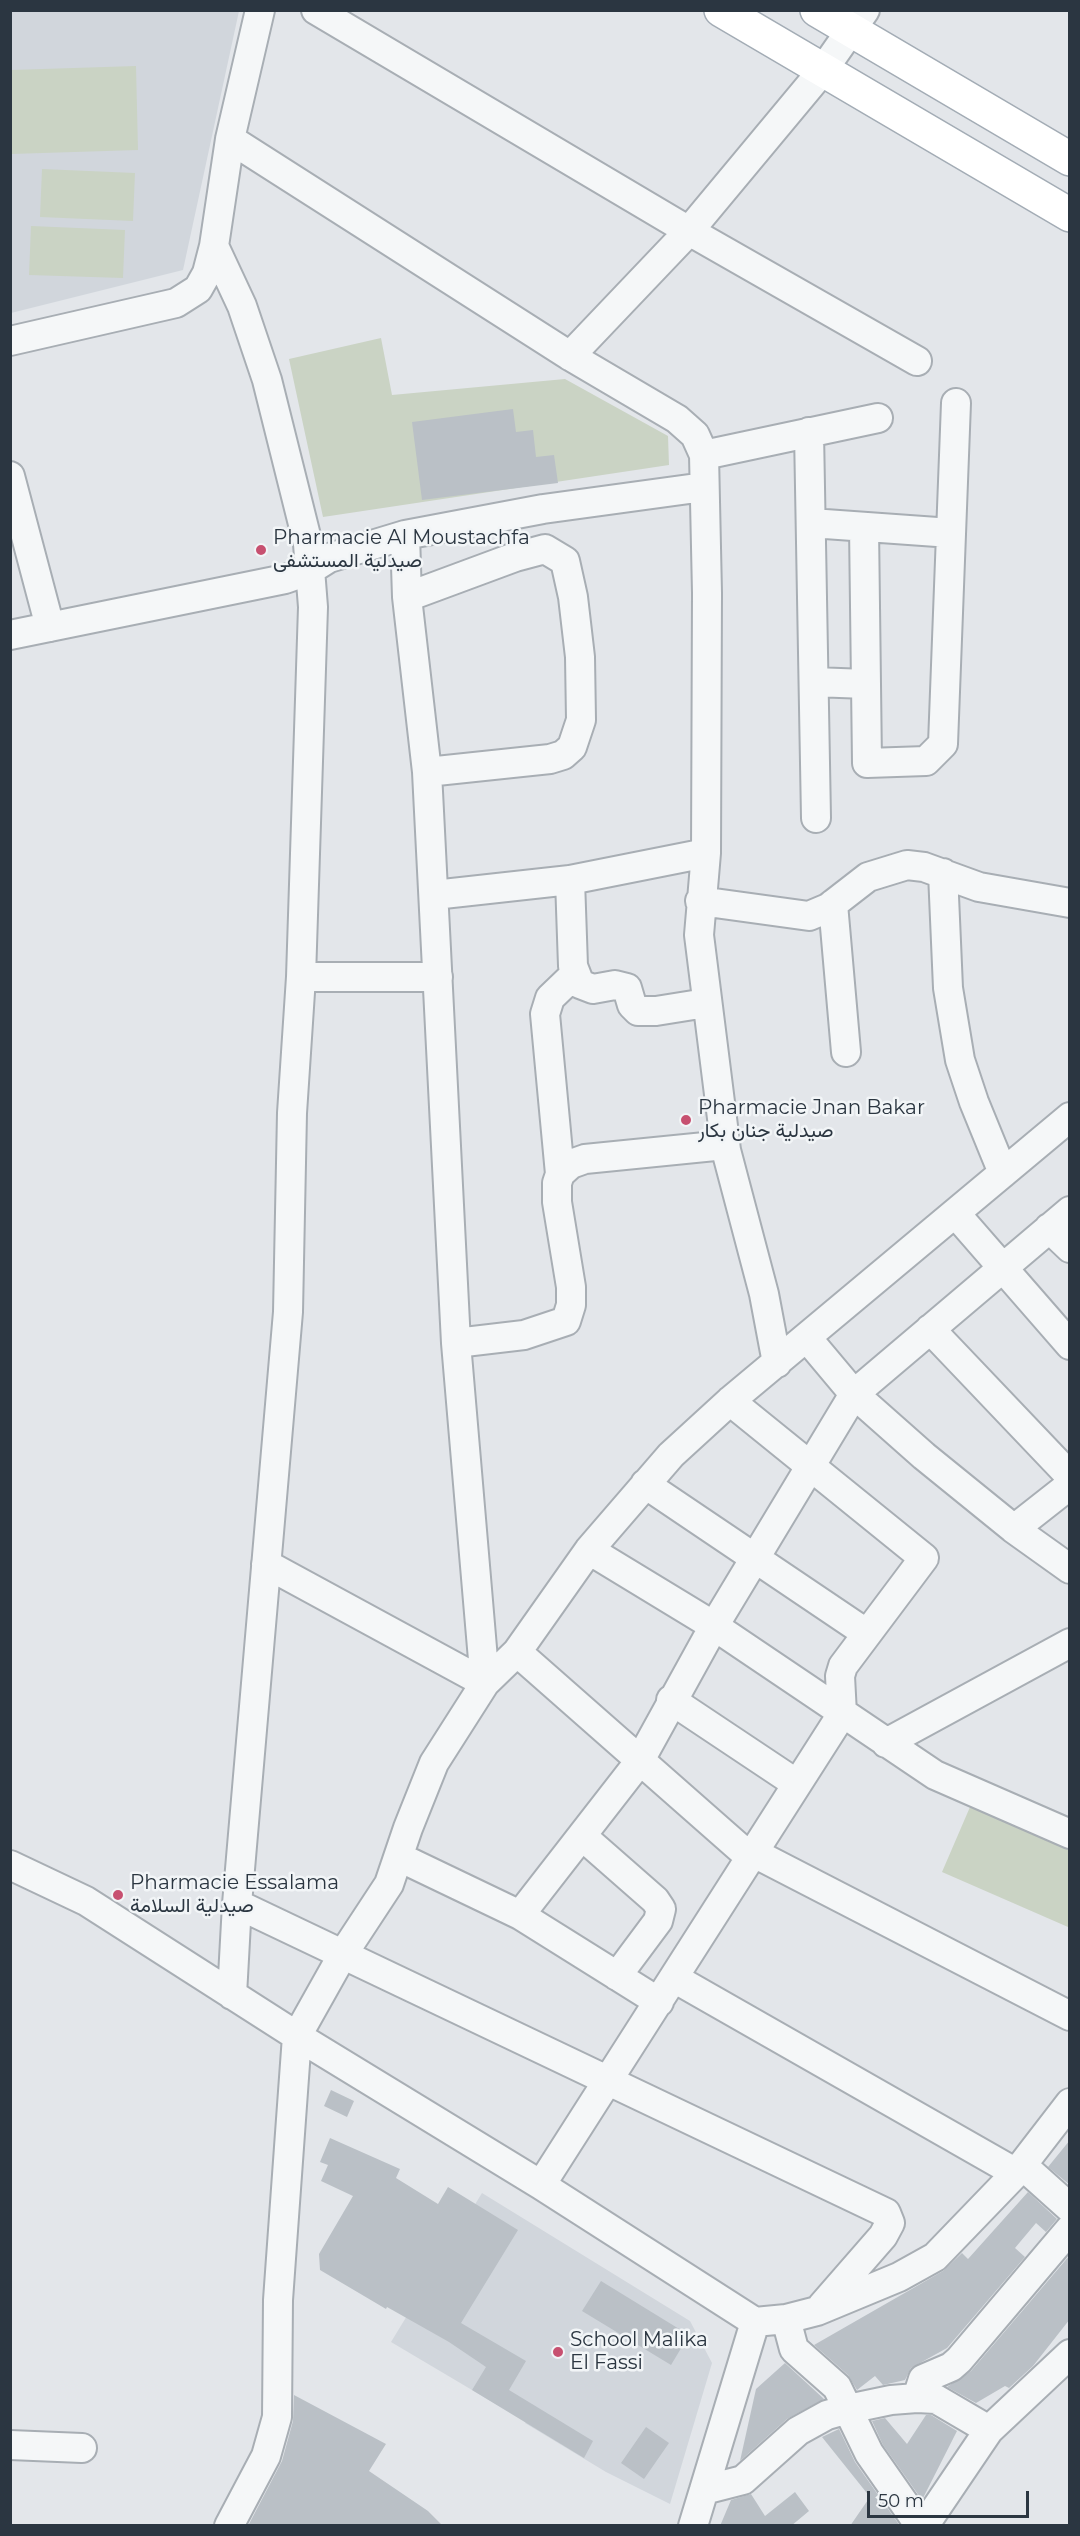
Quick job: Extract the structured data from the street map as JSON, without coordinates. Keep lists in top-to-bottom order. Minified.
{"places":["Pharmacie Al Moustachfa صيدلية المستشفى","Pharmacie Jnan Bakar صيدلية جنان بكار","Pharmacie Essalama صيدلية السلامة","School Malika El Fassi"],"scale_bar":"50 m"}
